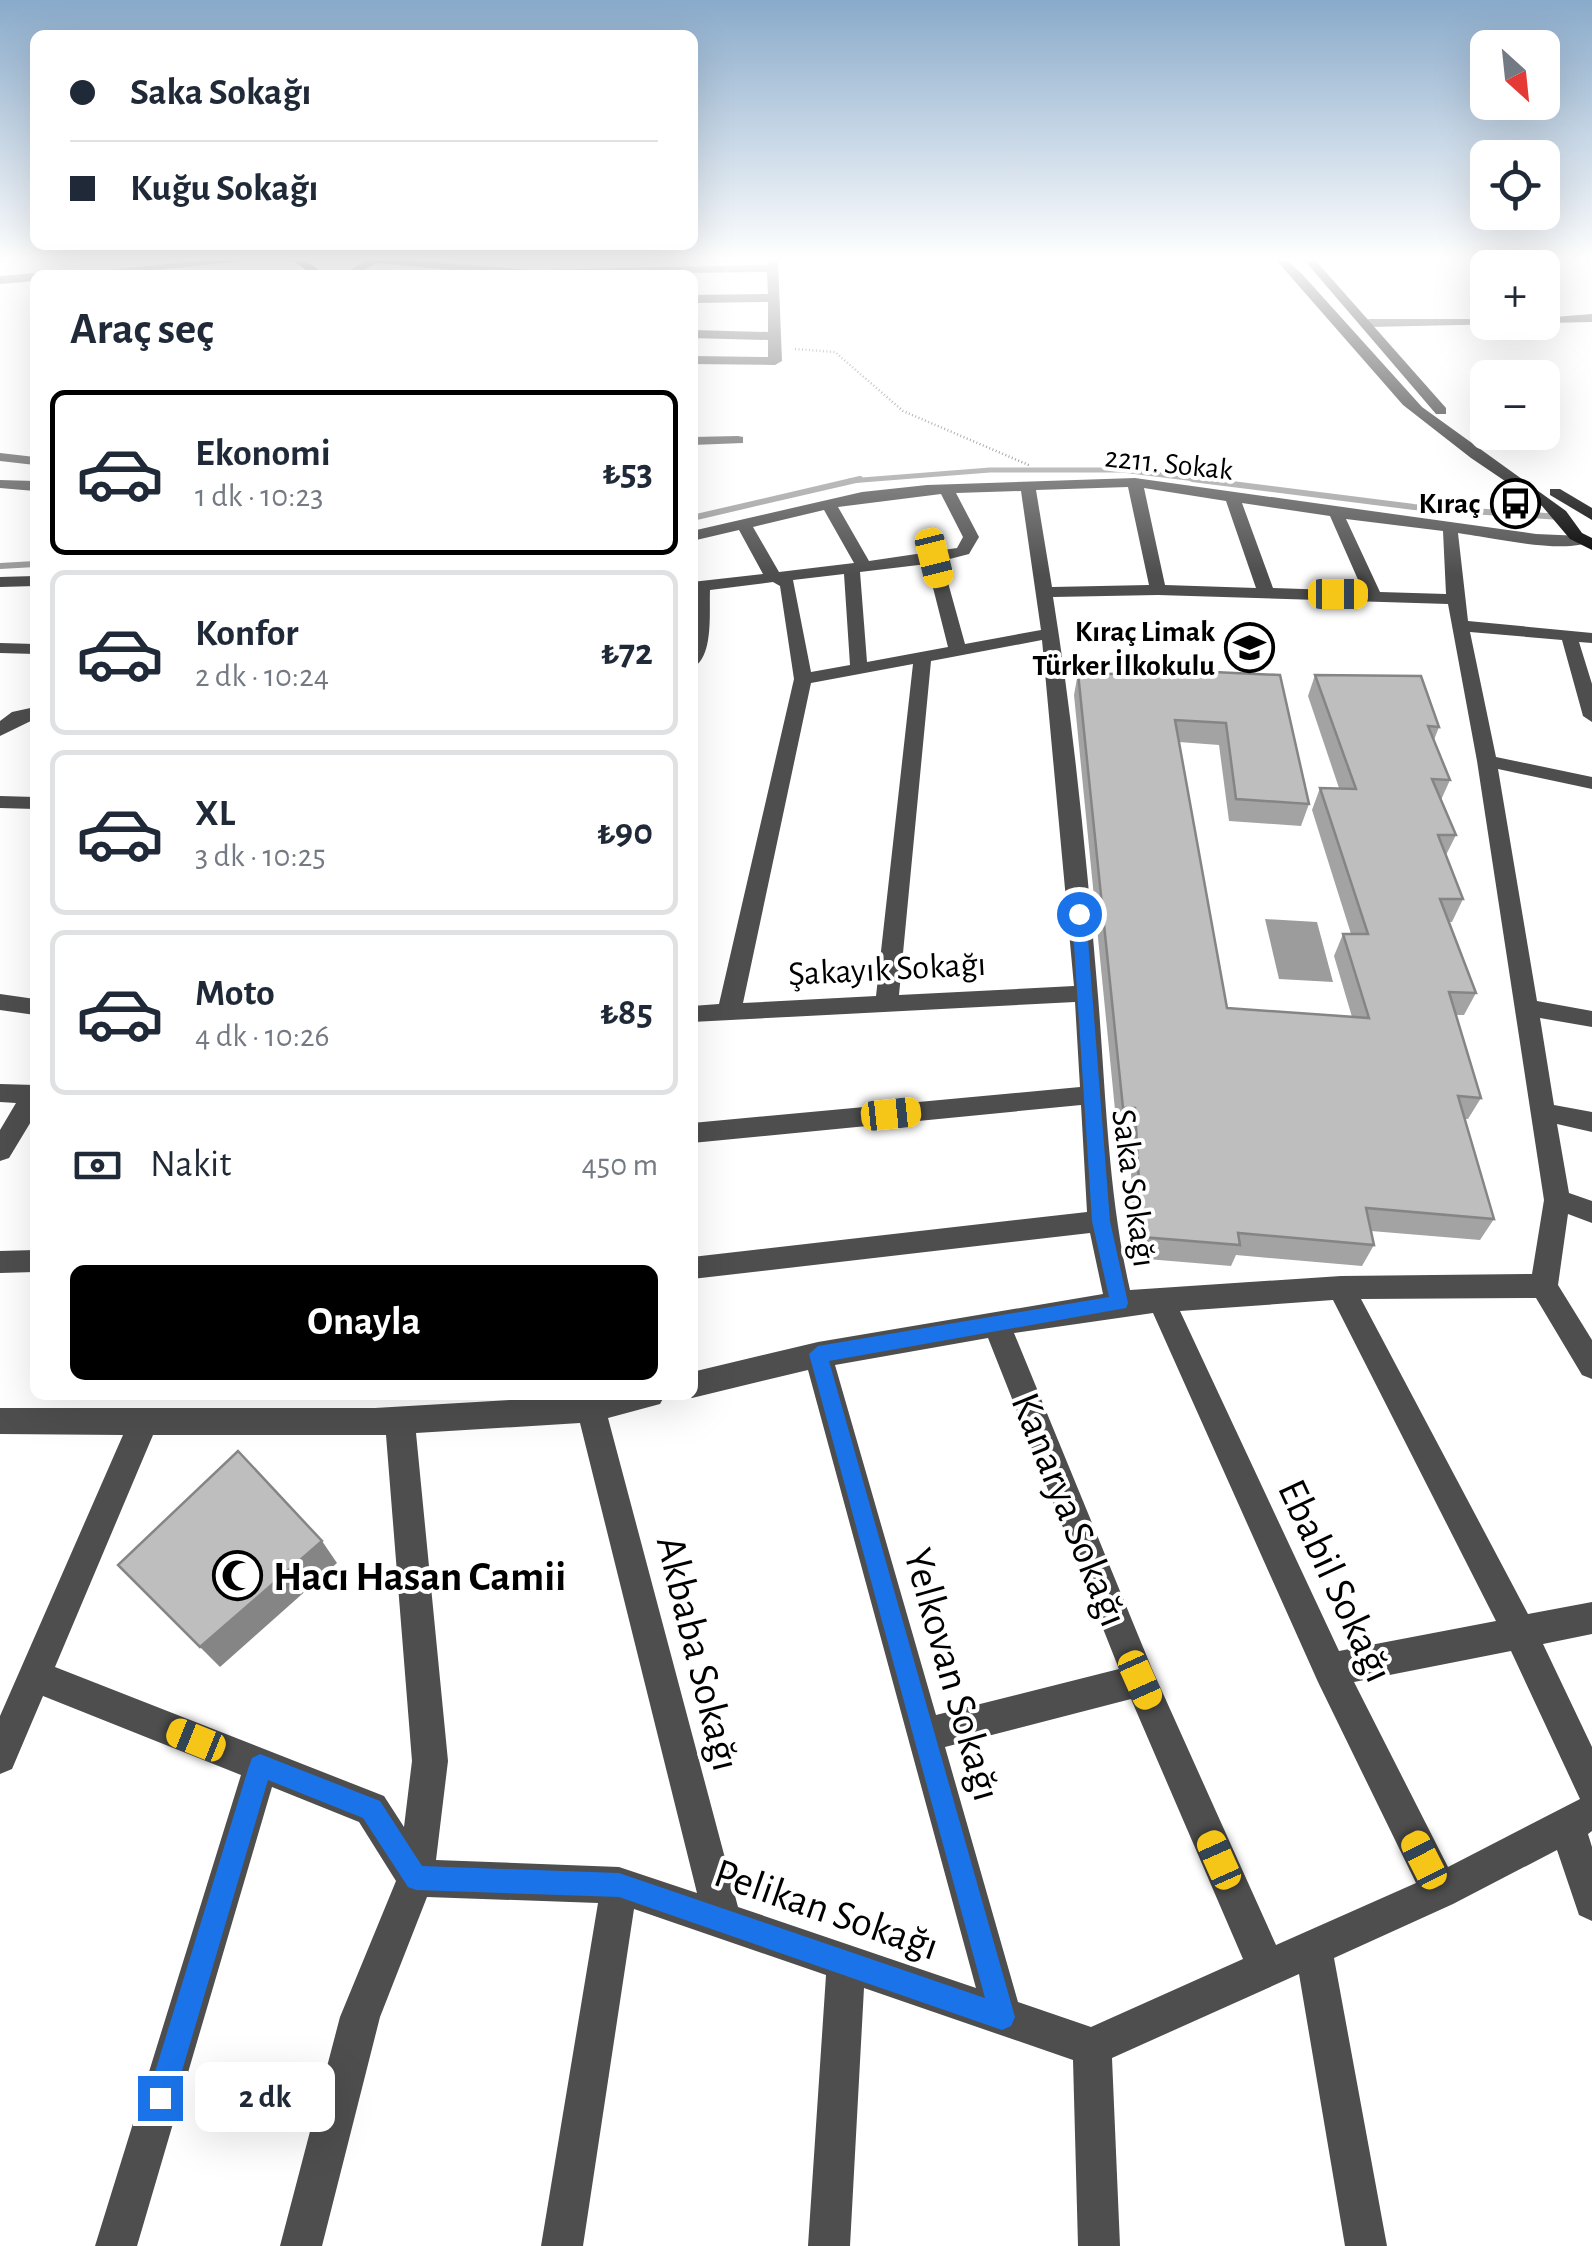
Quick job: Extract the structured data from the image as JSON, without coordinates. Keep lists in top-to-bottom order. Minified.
{"streets":{"street":["2211. Sokak","Şakayık Sokağı","Saka Sokağı","Kanarya Sokağı","Ebabil Sokağı","Akbaba Sokağı","Yelkovan Sokağı","Pelikan Sokağı"]},"crossings":[["2211. Sokak","Saka Sokağı"],["Şakayık Sokağı","Saka Sokağı"],["Akbaba Sokağı","Pelikan Sokağı"],["Yelkovan Sokağı","Pelikan Sokağı"]],"places":{"bus stop":["Kıraç"],"school or university":["Kıraç Limak Türker İlkokulu"],"mosque":["Hacı Hasan Camii"]},"north":"bottom right","page":{"map_buttons":["+","−"],"banner":["Saka Sokağı","Kuğu Sokağı"],"heading":"Araç seç","list":[{"name":"Ekonomi","note":"1 dk · 10:23","value":"₺53"},{"name":"Konfor","note":"2 dk · 10:24","value":"₺72"},{"name":"XL","note":"3 dk · 10:25","value":"₺90"},{"name":"Moto","note":"4 dk · 10:26","value":"₺85"}],"pay":["Nakit","450 m"],"buttons":"Onayla","bubble":"2 dk"}}
